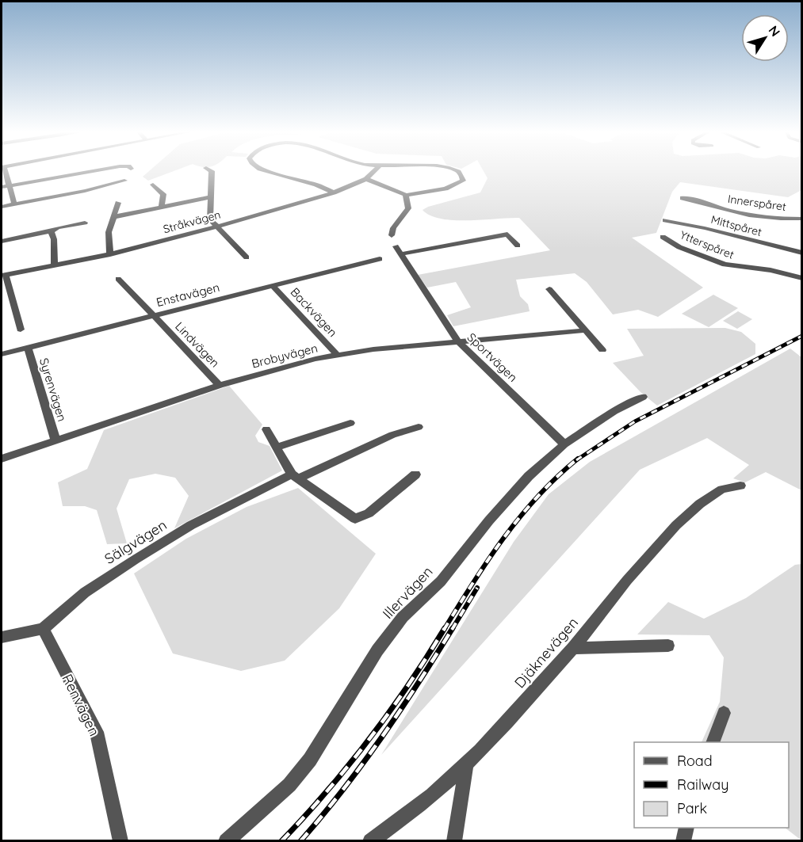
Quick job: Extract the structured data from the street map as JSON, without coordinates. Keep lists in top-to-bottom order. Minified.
{"streets":{"street":["Innerspåret","Stråkvägen","Mittspåret","Ytterspåret","Enstavägen","Backvägen","Lindvägen","Brobyvägen","Sportvägen","Syrenvägen","Sälgvägen","Illervägen","Djäknevägen","Renvägen"]},"crossings":[["Enstavägen","Backvägen"],["Enstavägen","Lindvägen"],["Enstavägen","Syrenvägen"],["Backvägen","Brobyvägen"],["Lindvägen","Brobyvägen"],["Brobyvägen","Sportvägen"],["Brobyvägen","Syrenvägen"],["Sportvägen","Illervägen"],["Sälgvägen","Renvägen"]],"legend":["Road","Railway","Park"],"north":"top right"}
